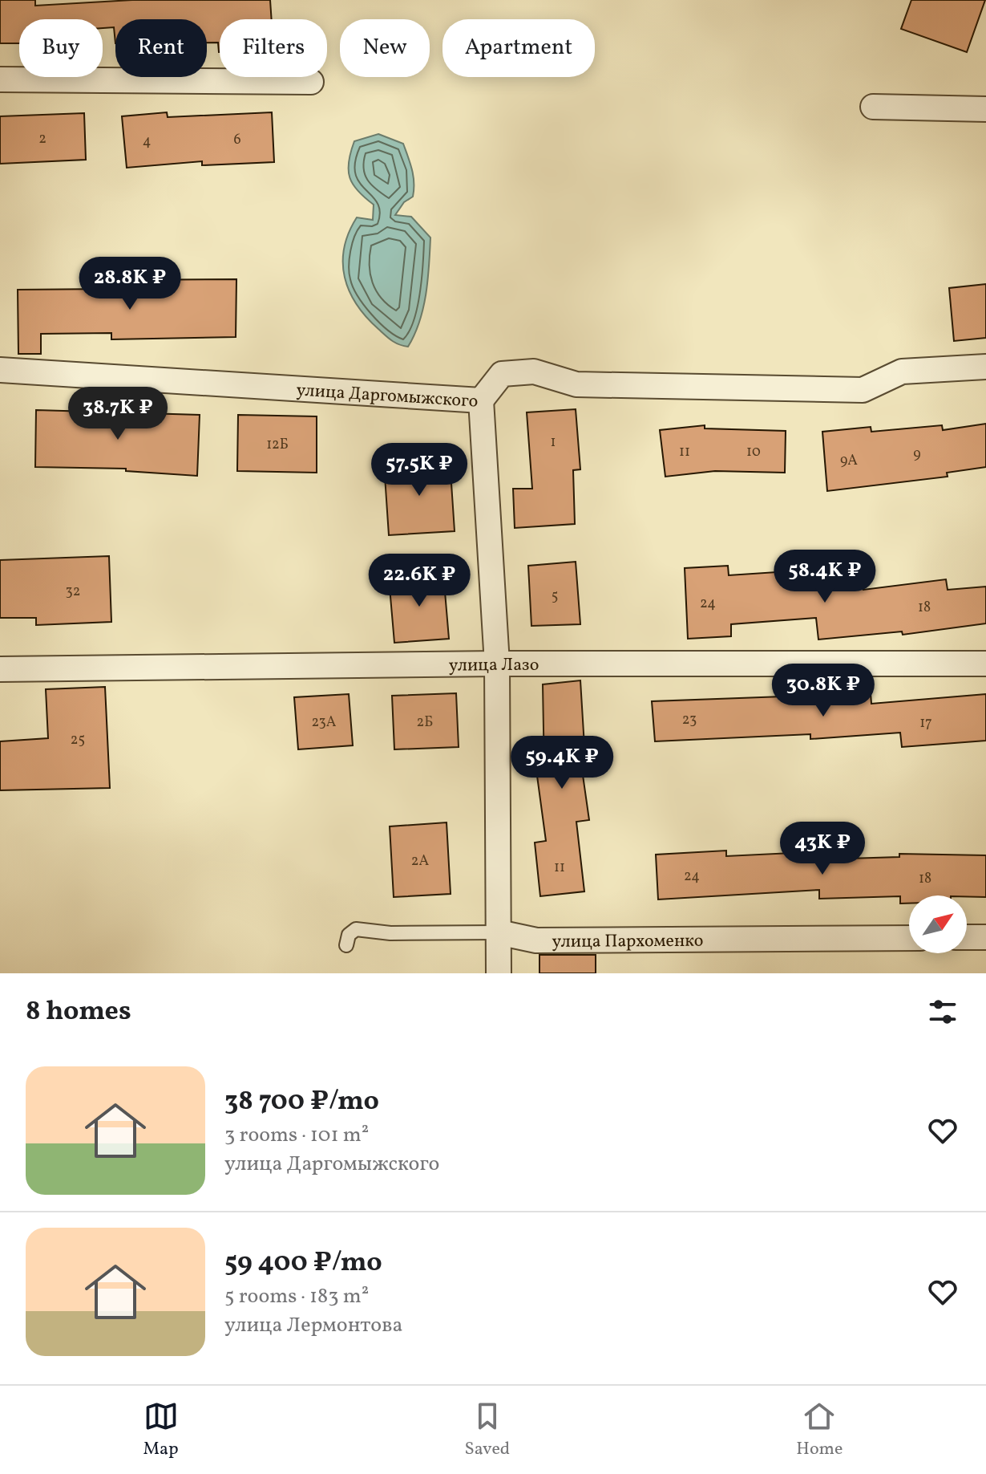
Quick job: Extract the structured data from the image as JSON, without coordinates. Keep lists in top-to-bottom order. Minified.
{"streets":{"street":["улица Даргомыжского","улица Лазо","улица Пархоменко"]},"house_numbers":["2","6","4","1","12Б","11","10","9","9А","32","5","24","18","23","23А","2Б","17","25","2А","11","24","18"],"north":"top right","page":{"chip":["Buy","Rent","Filters","New","Apartment"],"price":["28.8K ₽","38.7K ₽","57.5K ₽","58.4K ₽","22.6K ₽","30.8K ₽","59.4K ₽","43K ₽"],"heading":"8 homes","list":[{"name":"38 700 ₽/mo","note":"3 rooms · 101 m² · улица Даргомыжского"},{"name":"59 400 ₽/mo","note":"5 rooms · 183 m² · улица Лермонтова"}],"tabs":["Map","Saved","Home"]}}
